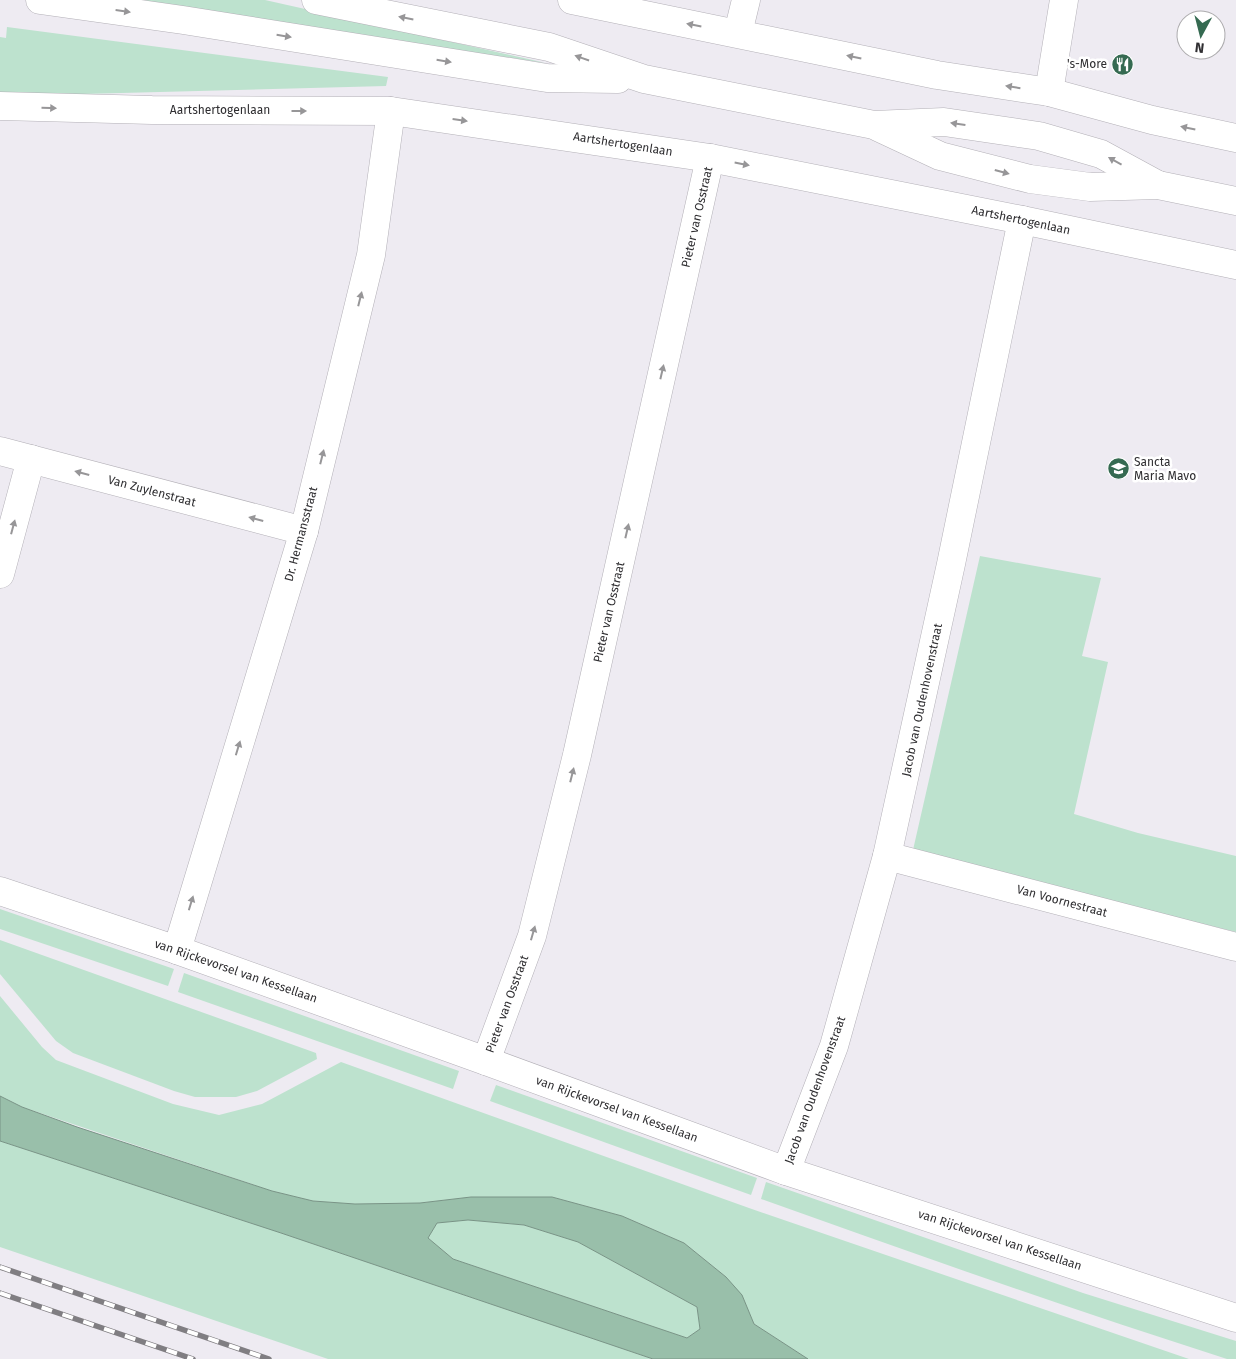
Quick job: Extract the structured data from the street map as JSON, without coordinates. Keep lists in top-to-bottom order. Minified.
{"streets":{"street":["Aartshertogenlaan","Pieter van Osstraat","Van Zuylenstraat","Dr. Hermansstraat","Jacob van Oudenhovenstraat","Van Voornestraat","van Rijckevorsel van Kessellaan"]},"crossings":[["Aartshertogenlaan","Pieter van Osstraat"],["Aartshertogenlaan","Dr. Hermansstraat"],["Aartshertogenlaan","Jacob van Oudenhovenstraat"],["Pieter van Osstraat","van Rijckevorsel van Kessellaan"],["Van Zuylenstraat","Dr. Hermansstraat"],["Dr. Hermansstraat","van Rijckevorsel van Kessellaan"],["Jacob van Oudenhovenstraat","Van Voornestraat"],["Jacob van Oudenhovenstraat","van Rijckevorsel van Kessellaan"]],"one_way":["Pieter van Osstraat","Van Zuylenstraat","Dr. Hermansstraat"],"places":{"restaurant":["'s-More"],"school or university":["Sancta Maria Mavo"]},"north":"bottom"}
